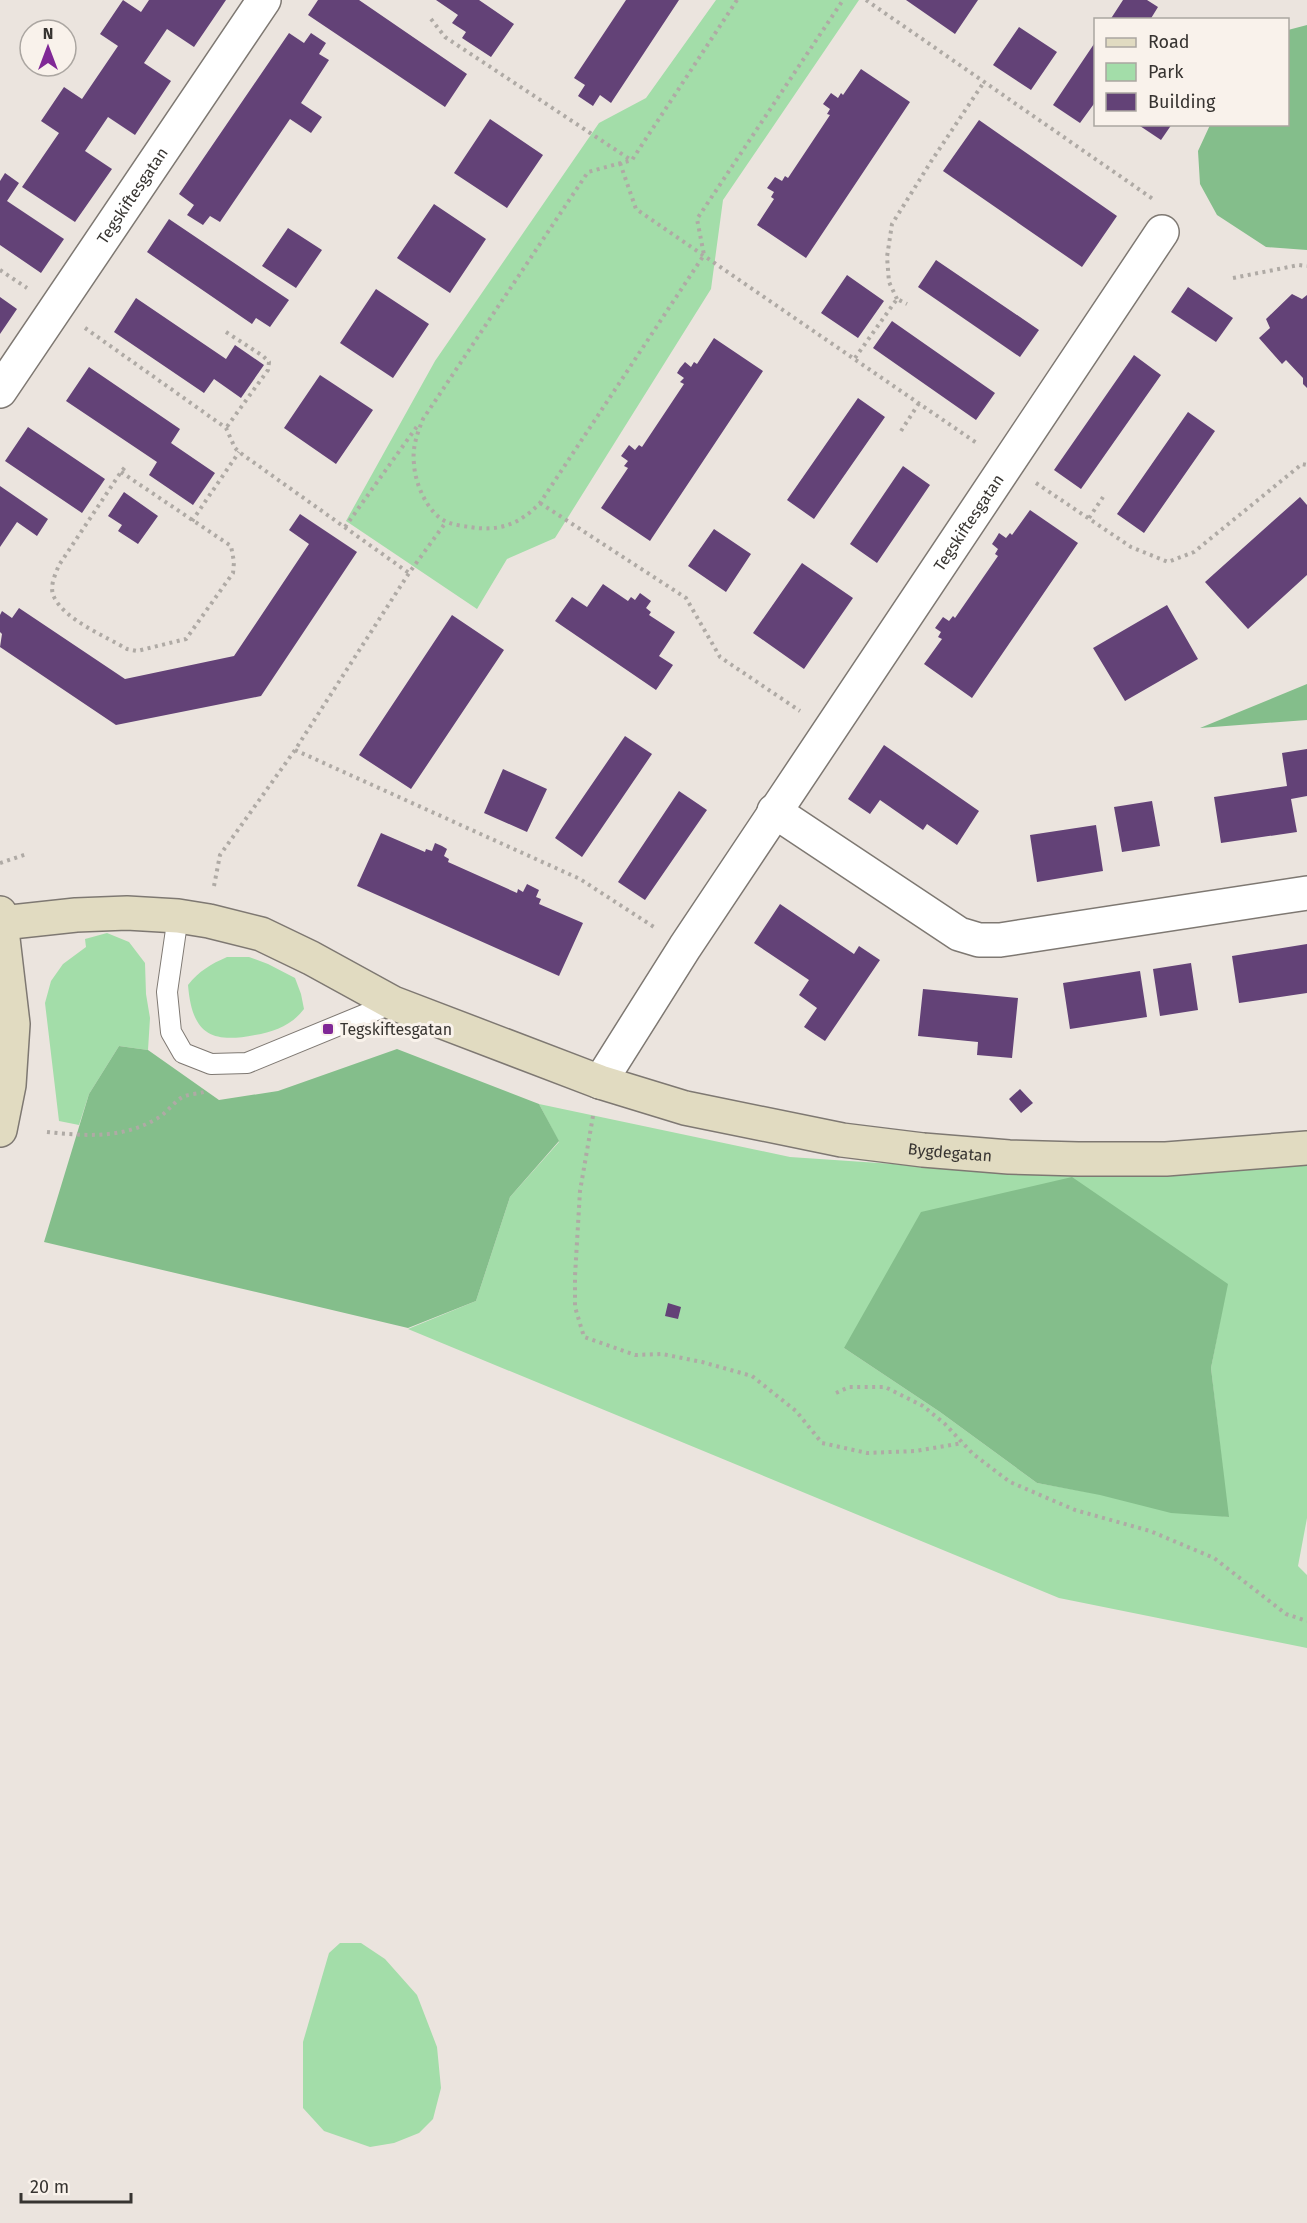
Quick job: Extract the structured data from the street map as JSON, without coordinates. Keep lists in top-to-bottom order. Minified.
{"streets":{"street":["Tegskiftesgatan","Bygdegatan"]},"crossings":[["Tegskiftesgatan","Bygdegatan"]],"places":{"transit":["Tegskiftesgatan"]},"legend":["Road","Park","Building"],"scale_bar":"20 m","north":"top"}
